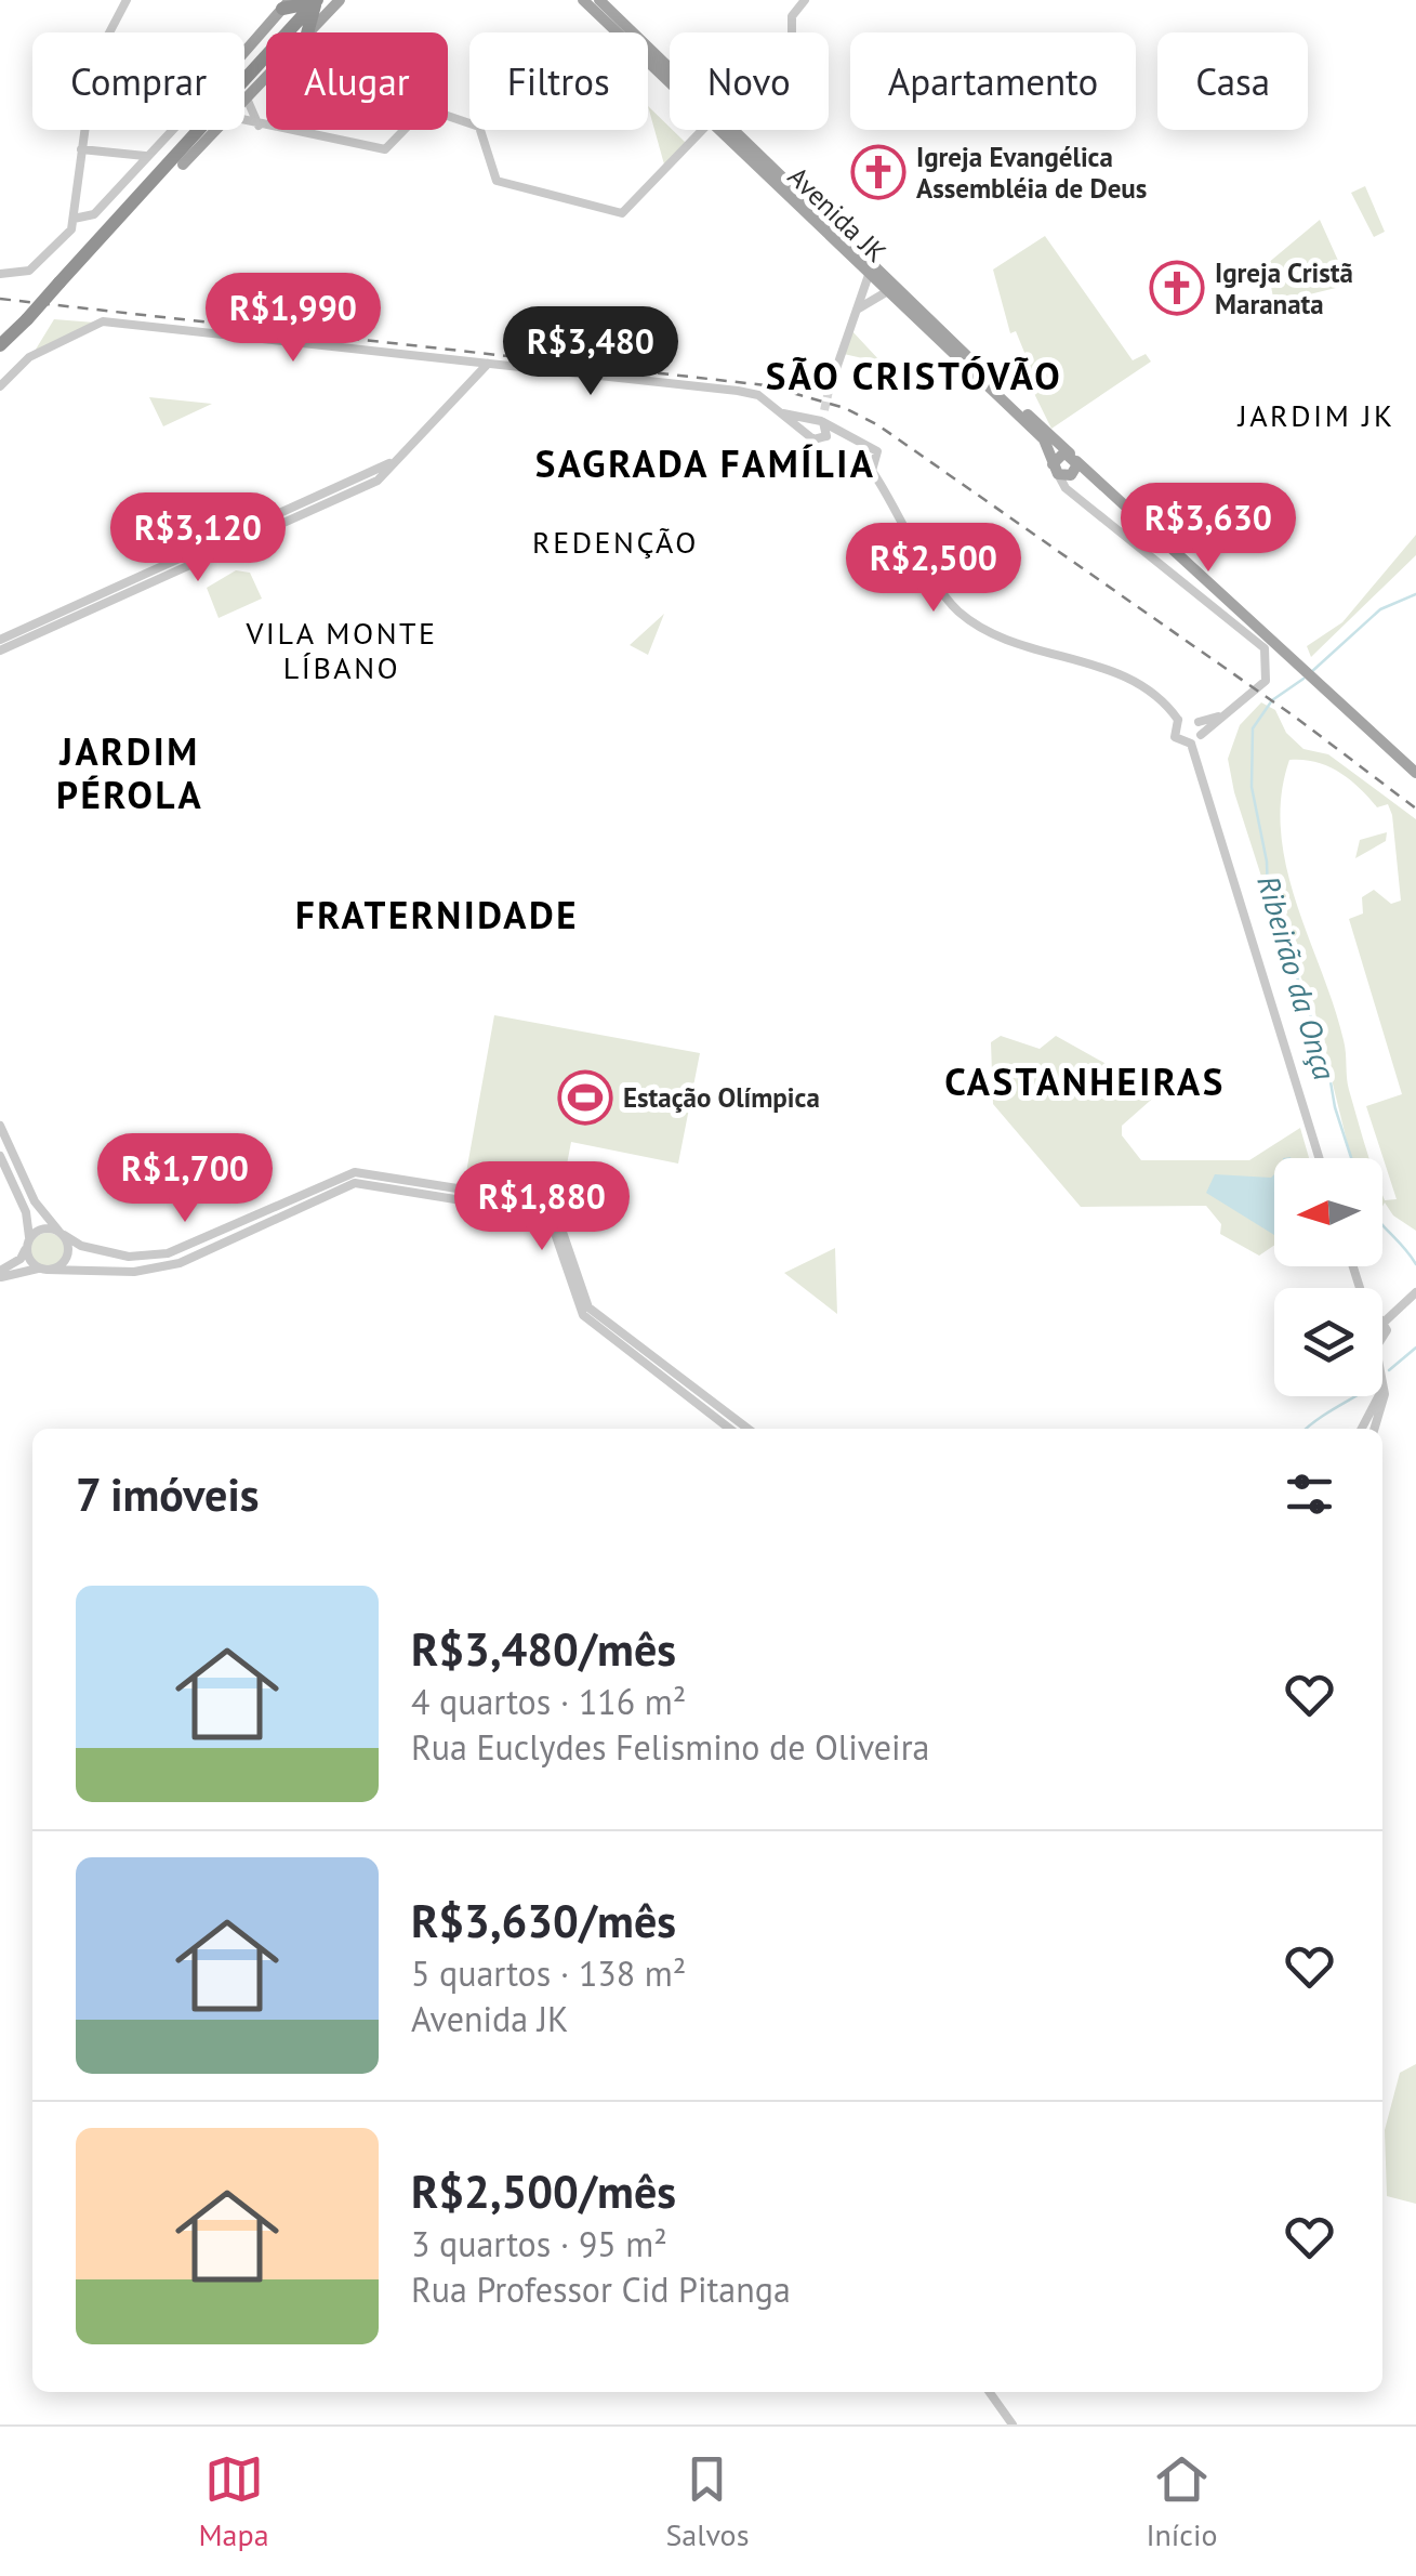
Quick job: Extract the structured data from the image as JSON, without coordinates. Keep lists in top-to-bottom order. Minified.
{"streets":{"main road":["Avenida JK"]},"districts":["SÃO CRISTÓVÃO","JARDIM JK","SAGRADA FAMÍLIA","REDENÇÃO","VILA MONTE LÍBANO","JARDIM PÉROLA","FRATERNIDADE","CASTANHEIRAS"],"water":["Ribeirão da Onça"],"places":{"church":["Igreja Evangélica Assembléia de Deus","Igreja Cristã Maranata"],"sports":["Estação Olímpica"]},"north":"left","page":{"chip":["Comprar","Alugar","Filtros","Novo","Apartamento","Casa"],"price":["R$1,990","R$3,480","R$3,630","R$3,120","R$2,500","R$1,700","R$1,880"],"heading":"7 imóveis","list":[{"name":"R$3,480/mês","note":"4 quartos · 116 m² · Rua Euclydes Felismino de Oliveira"},{"name":"R$3,630/mês","note":"5 quartos · 138 m² · Avenida JK"},{"name":"R$2,500/mês","note":"3 quartos · 95 m² · Rua Professor Cid Pitanga"}],"tabs":["Mapa","Salvos","Início"]}}
